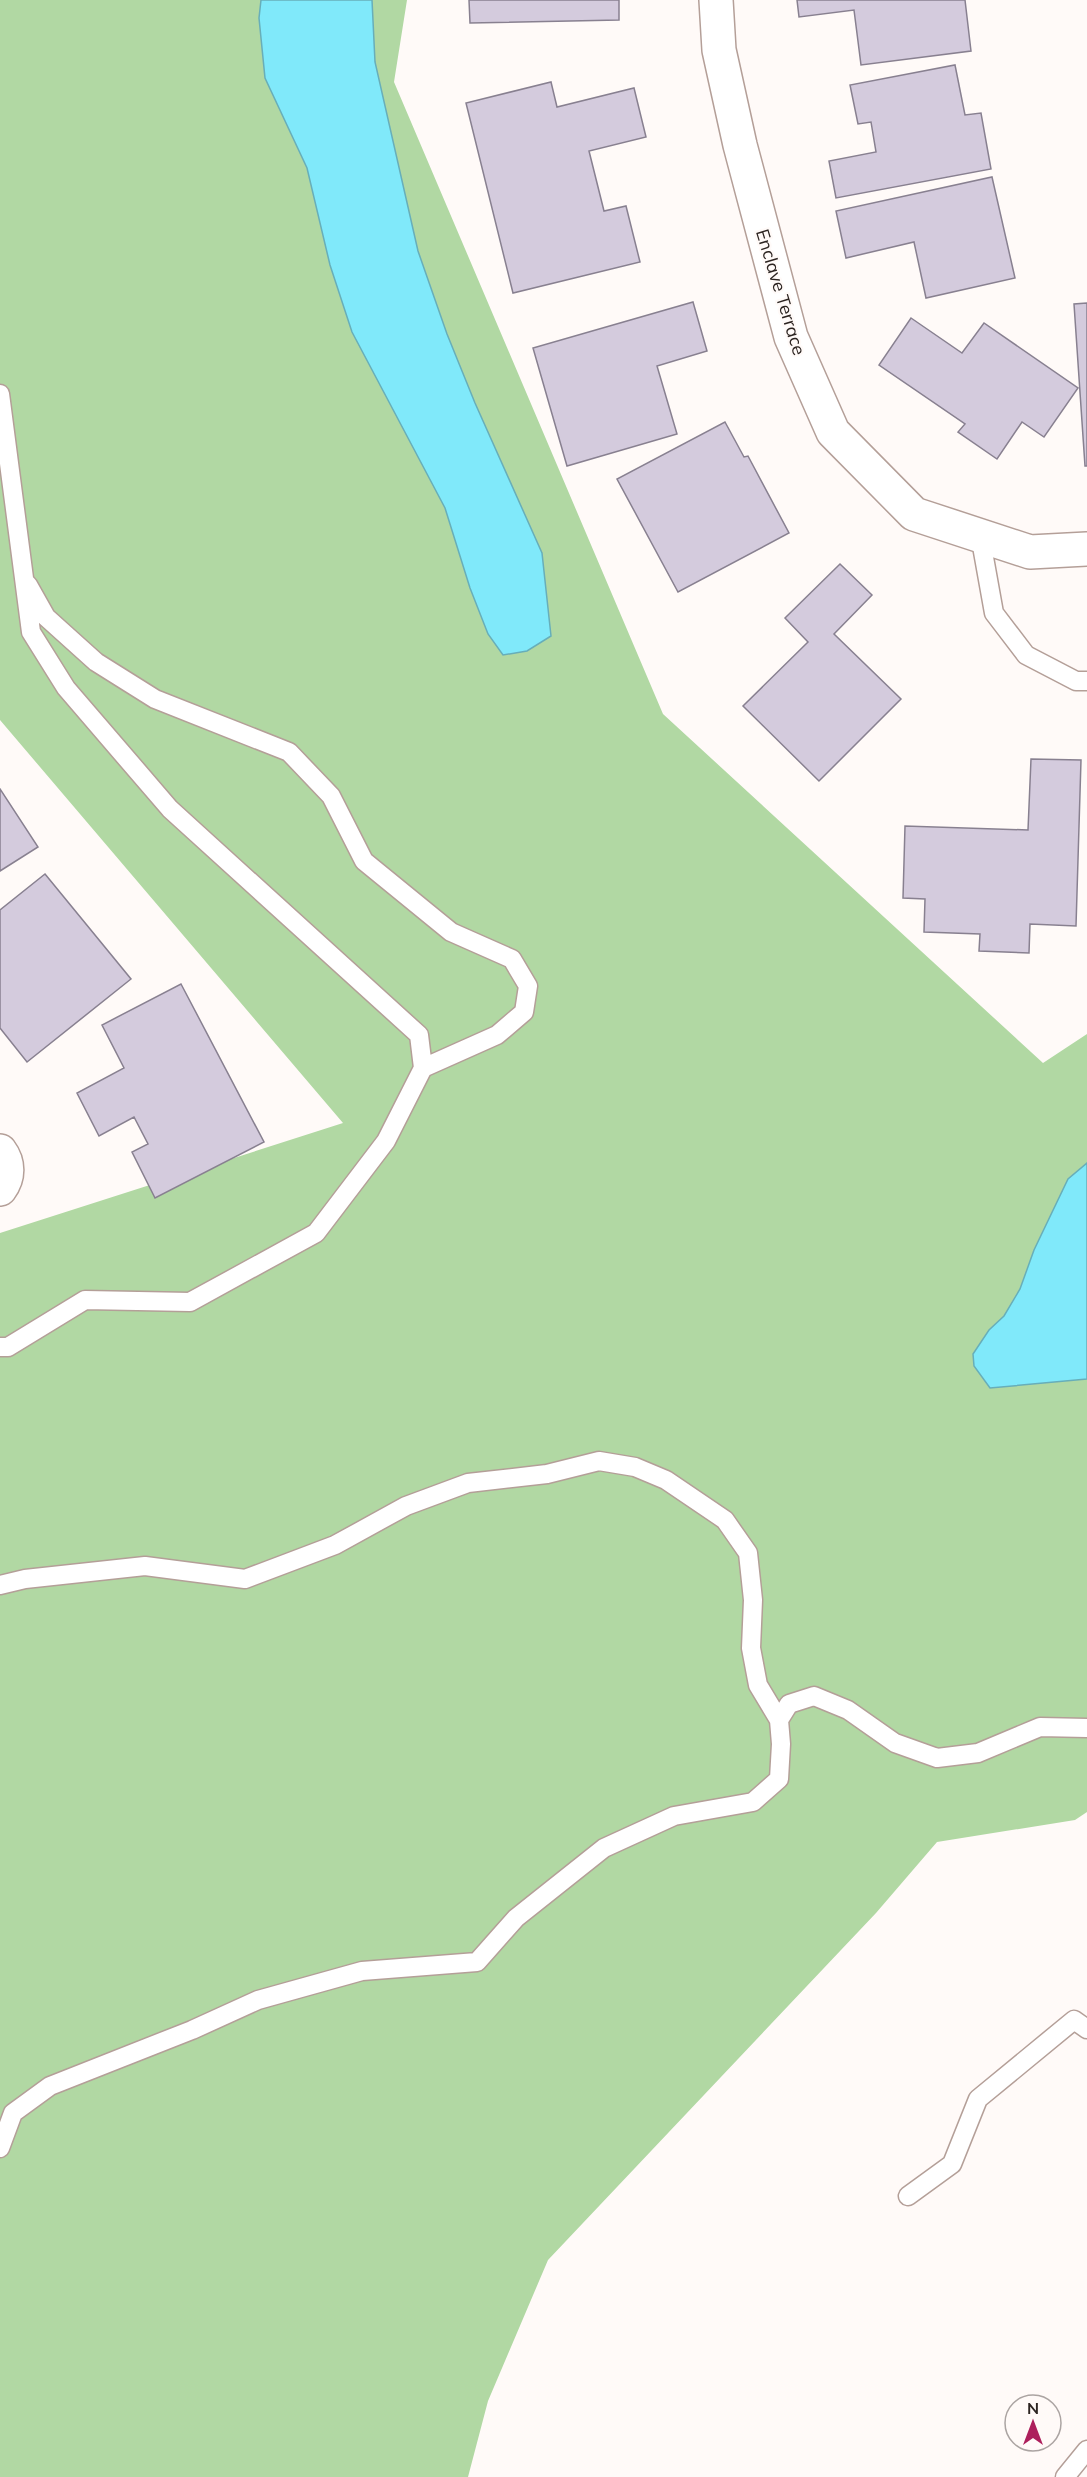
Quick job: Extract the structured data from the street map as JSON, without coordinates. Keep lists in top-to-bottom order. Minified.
{"streets":{"street":["Enclave Terrace"]},"north":"top"}
